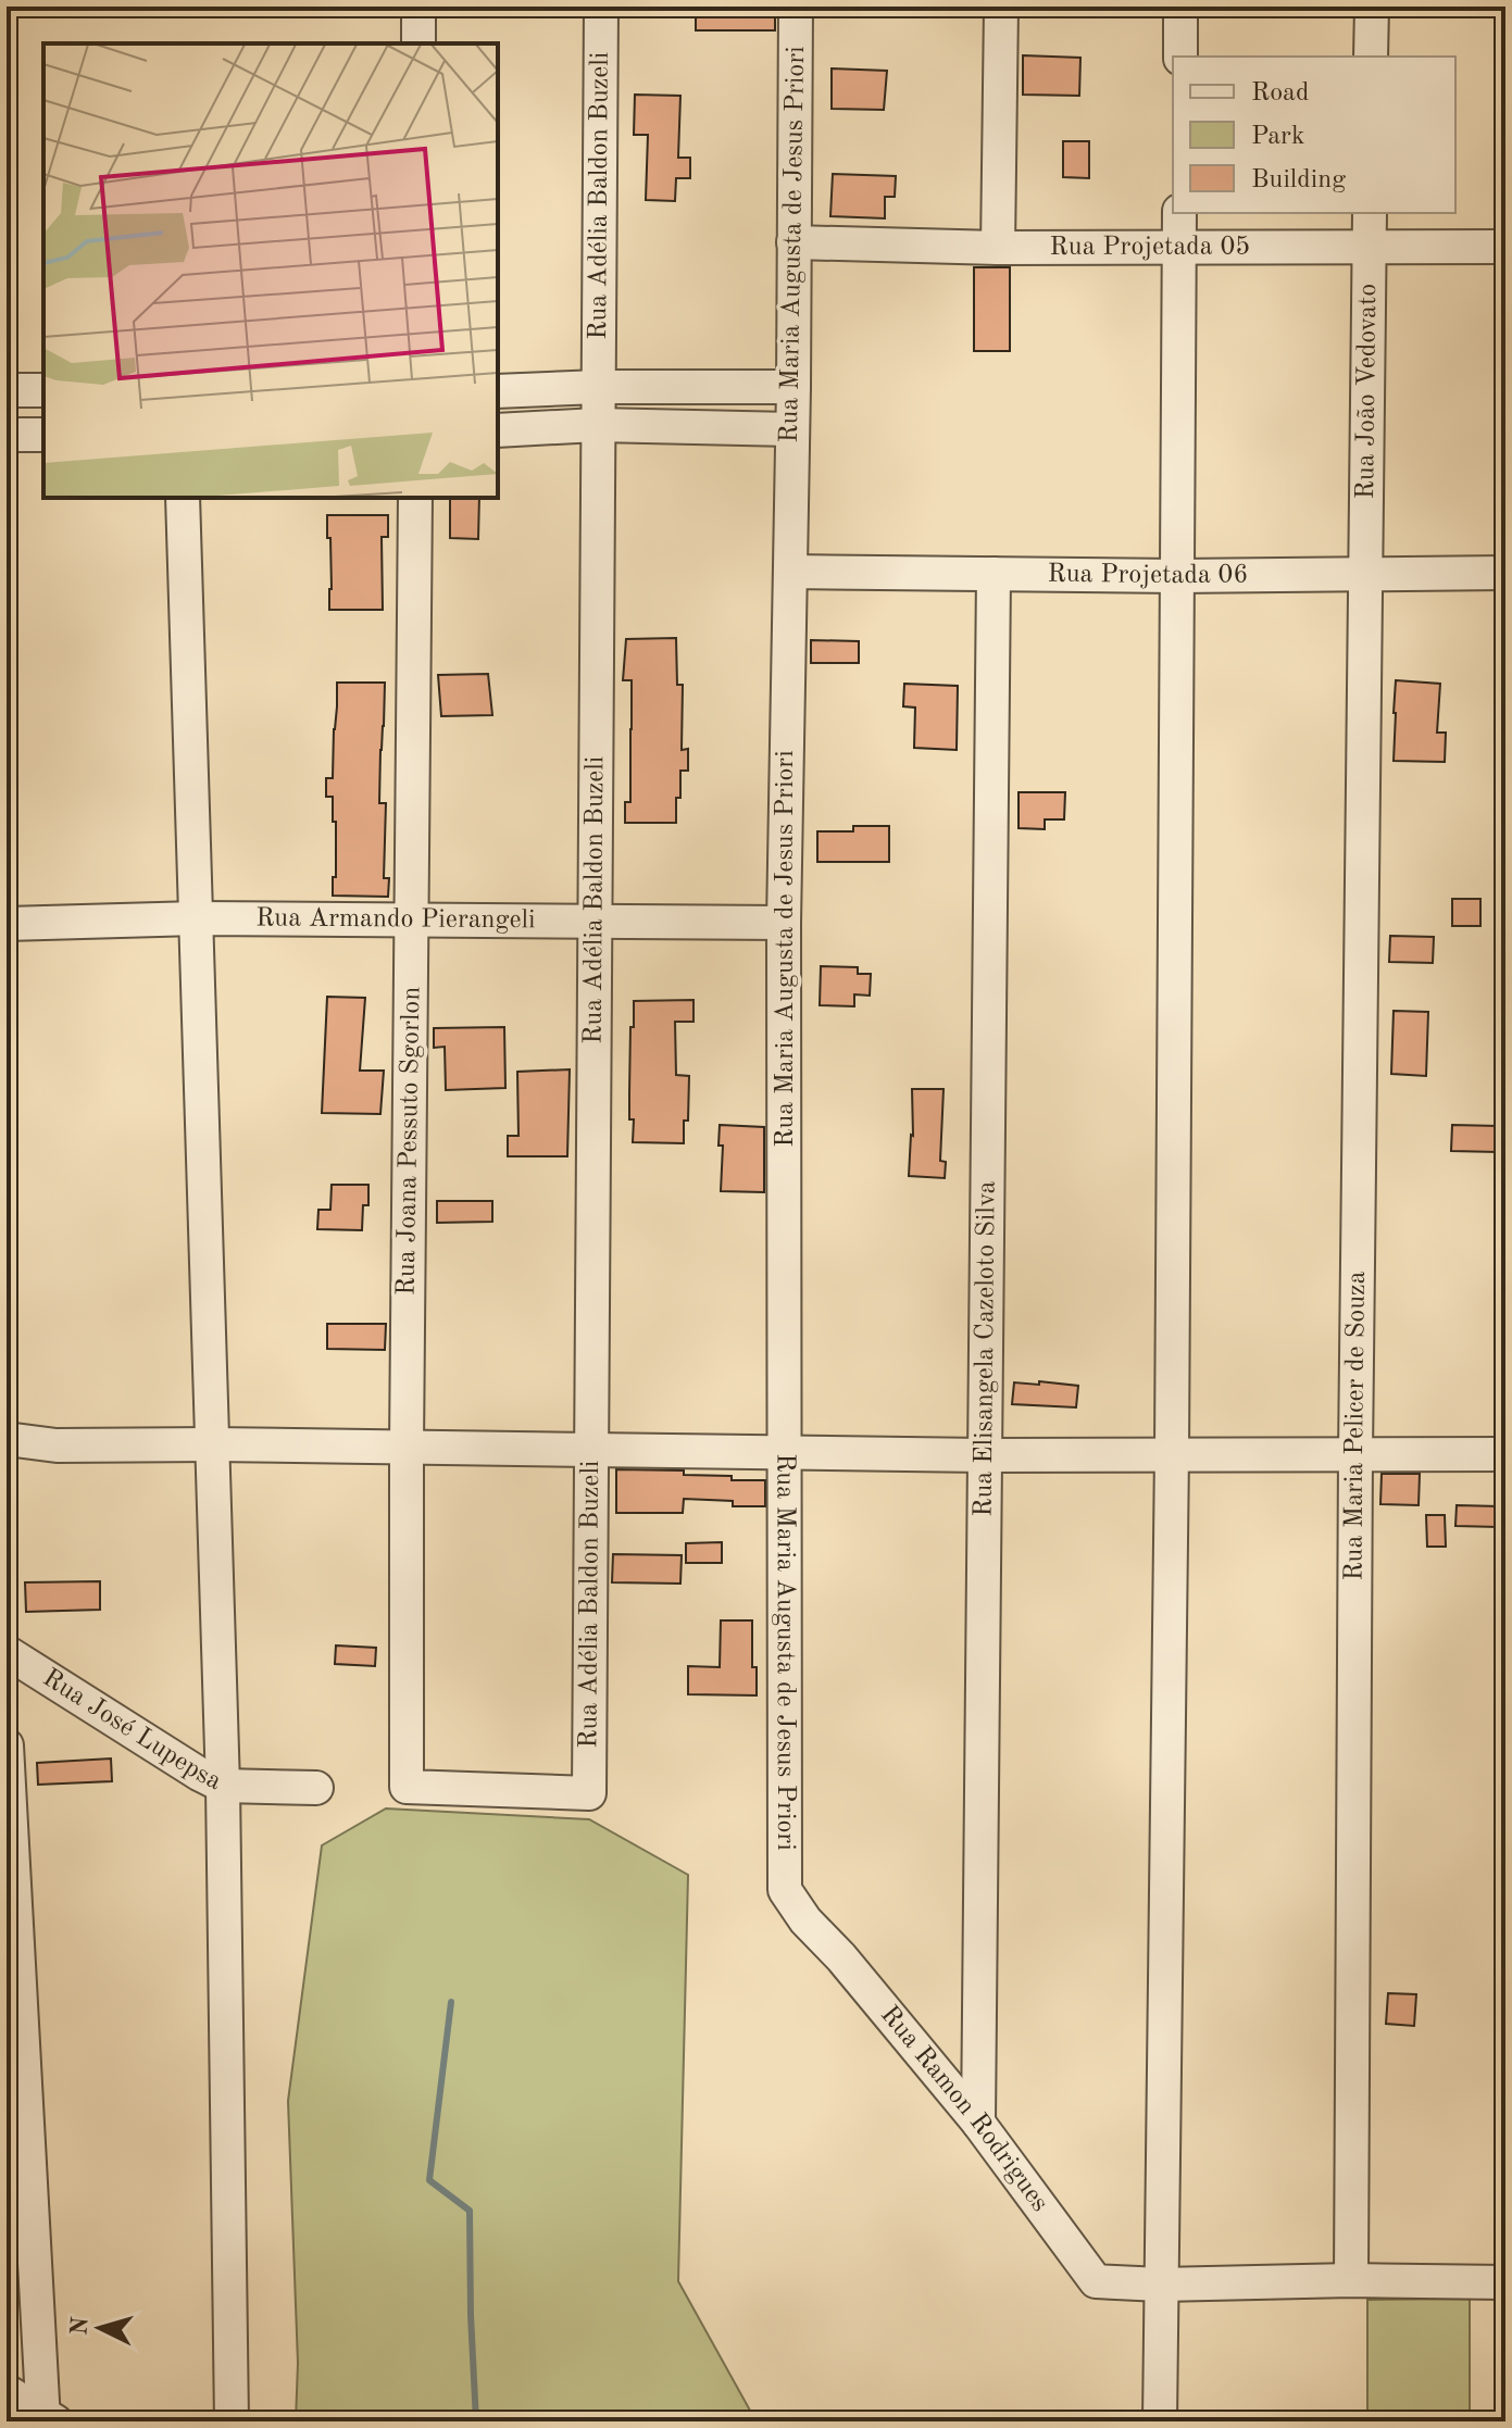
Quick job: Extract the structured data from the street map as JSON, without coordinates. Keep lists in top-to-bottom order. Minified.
{"streets":{"street":["Rua Adélia Baldon Buzeli","Rua Maria Augusta de Jesus Priori","Rua Projetada 05","Rua João Vedovato","Rua Projetada 06","Rua Armando Pierangeli","Rua Joana Pessuto Sgorlon","Rua Elisangela Cazeloto Silva","Rua Maria Pelicer de Souza","Rua José Lupepsa","Rua Ramon Rodrigues"]},"crossings":[["Rua Adélia Baldon Buzeli","Rua Armando Pierangeli"],["Rua Adélia Baldon Buzeli","Rua Joana Pessuto Sgorlon"],["Rua Maria Augusta de Jesus Priori","Rua Projetada 05"],["Rua Maria Augusta de Jesus Priori","Rua Projetada 06"],["Rua Maria Augusta de Jesus Priori","Rua Armando Pierangeli"],["Rua Maria Augusta de Jesus Priori","Rua Ramon Rodrigues"],["Rua Projetada 05","Rua João Vedovato"],["Rua João Vedovato","Rua Projetada 06"],["Rua João Vedovato","Rua Maria Pelicer de Souza"],["Rua Projetada 06","Rua Elisangela Cazeloto Silva"],["Rua Projetada 06","Rua Maria Pelicer de Souza"],["Rua Armando Pierangeli","Rua Joana Pessuto Sgorlon"],["Rua Elisangela Cazeloto Silva","Rua Ramon Rodrigues"]],"legend":["Road","Park","Building"],"north":"left"}
